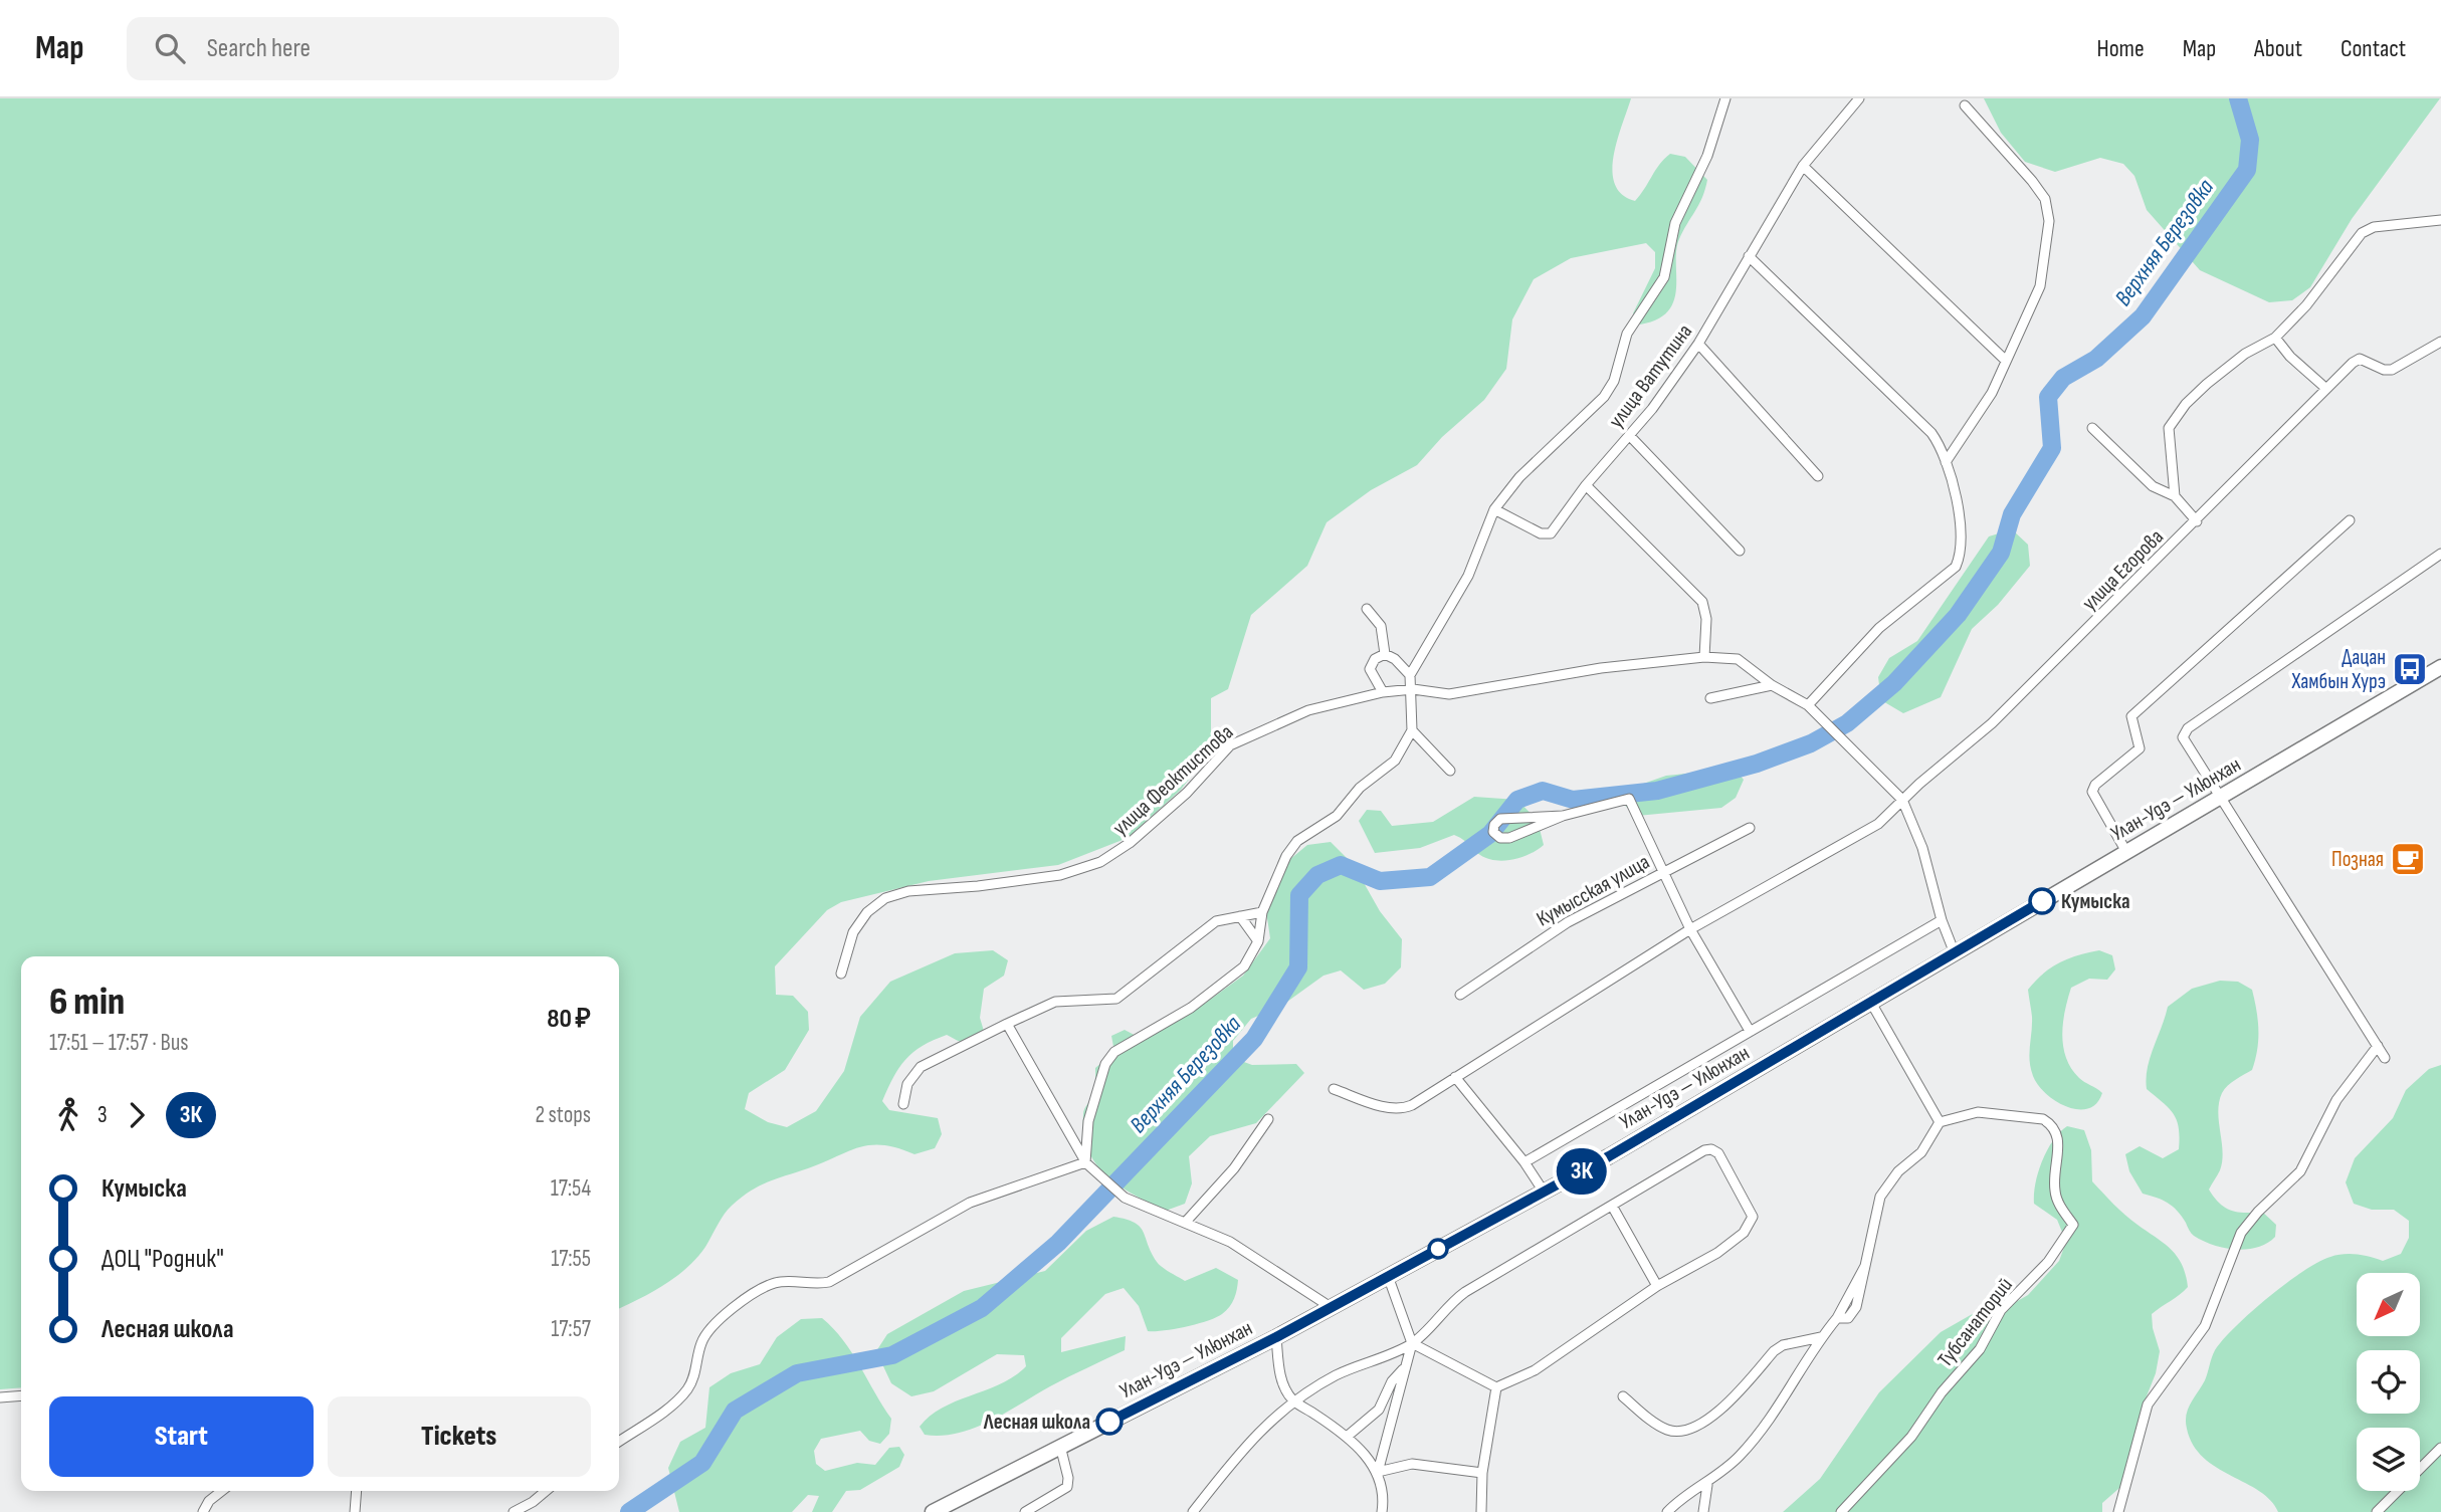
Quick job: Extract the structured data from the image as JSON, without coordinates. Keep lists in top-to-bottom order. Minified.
{"streets":{"main road":["Улан-Удэ — Улюнхан"],"street":["улица Ватутина","улица Егорова","улица Феоктистова","Кумысская улица","Тубсанаторий"]},"crossings":[["улица Егорова","улица Феоктистова"],["улица Феоктистова","Улан-Удэ — Улюнхан"]],"water":["Верхняя Березовка"],"places":{"bus stop":["Дацан Хамбын Хурэ"],"cafe":["Позная"],"other":["Кумыска","Лесная школа"]},"lines":["bus line 3К"],"north":"bottom left","page":{"header":"Map","search":"Search here","nav":["Home","Map","About","Contact"],"on_map":"3К","heading":["6 min","17:51 – 17:57 · Bus","80 ₽"],"legs":["3","3К","2 stops"],"list":[{"name":"Кумыска","value":"17:54"},{"name":"ДОЦ \"Родник\"","value":"17:55"},{"name":"Лесная школа","value":"17:57"}],"buttons":["Start","Tickets"]}}
